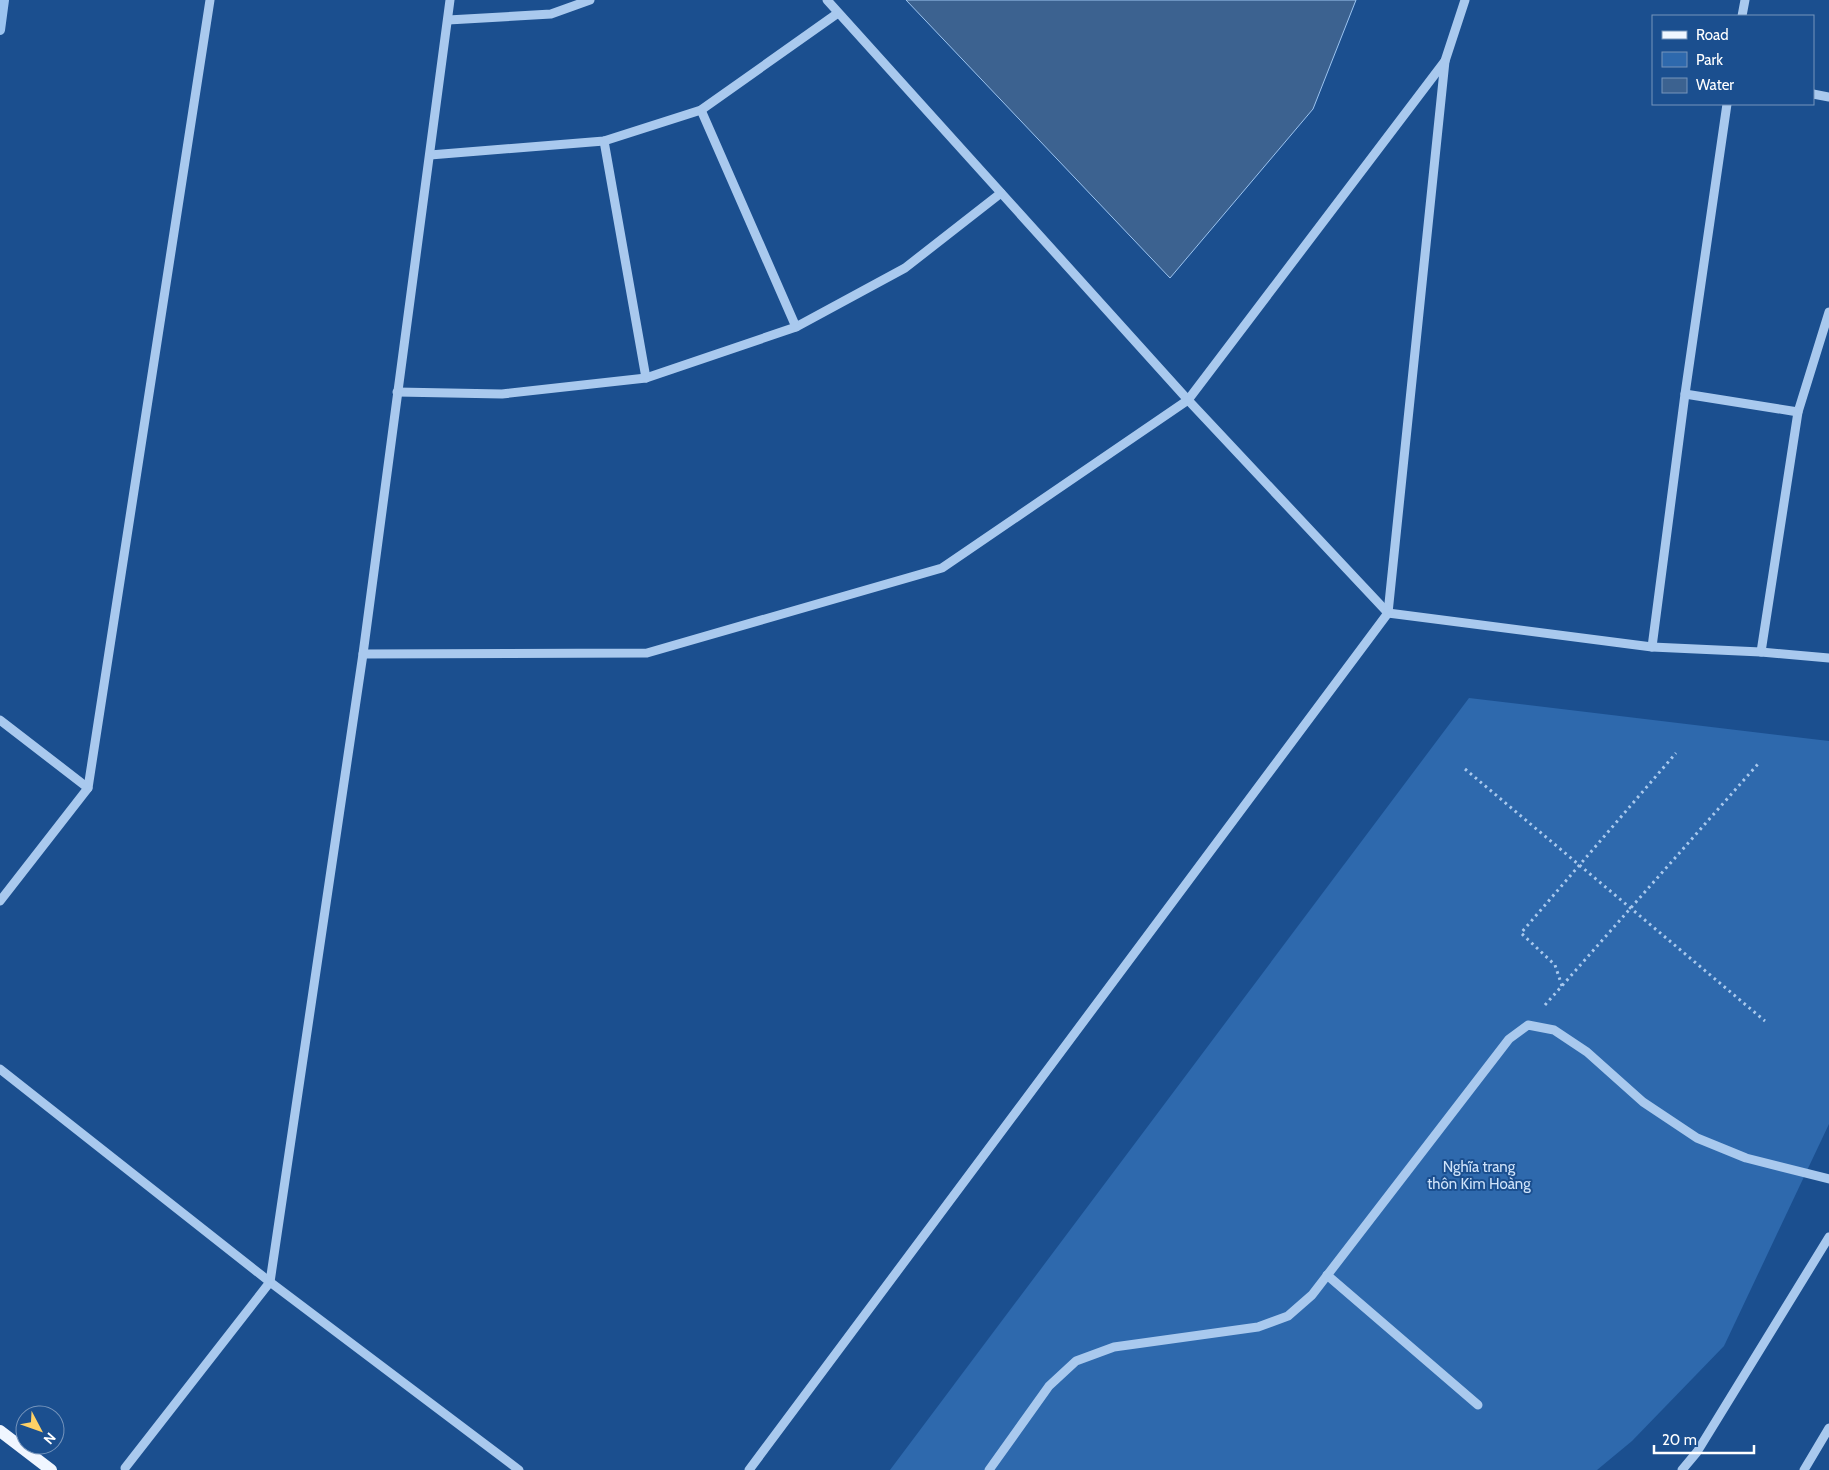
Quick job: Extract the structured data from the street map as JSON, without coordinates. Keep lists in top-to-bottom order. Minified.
{"parks":["Nghĩa trang thôn Kim Hoàng"],"legend":["Road","Park","Water"],"scale_bar":"20 m","north":"bottom right"}
